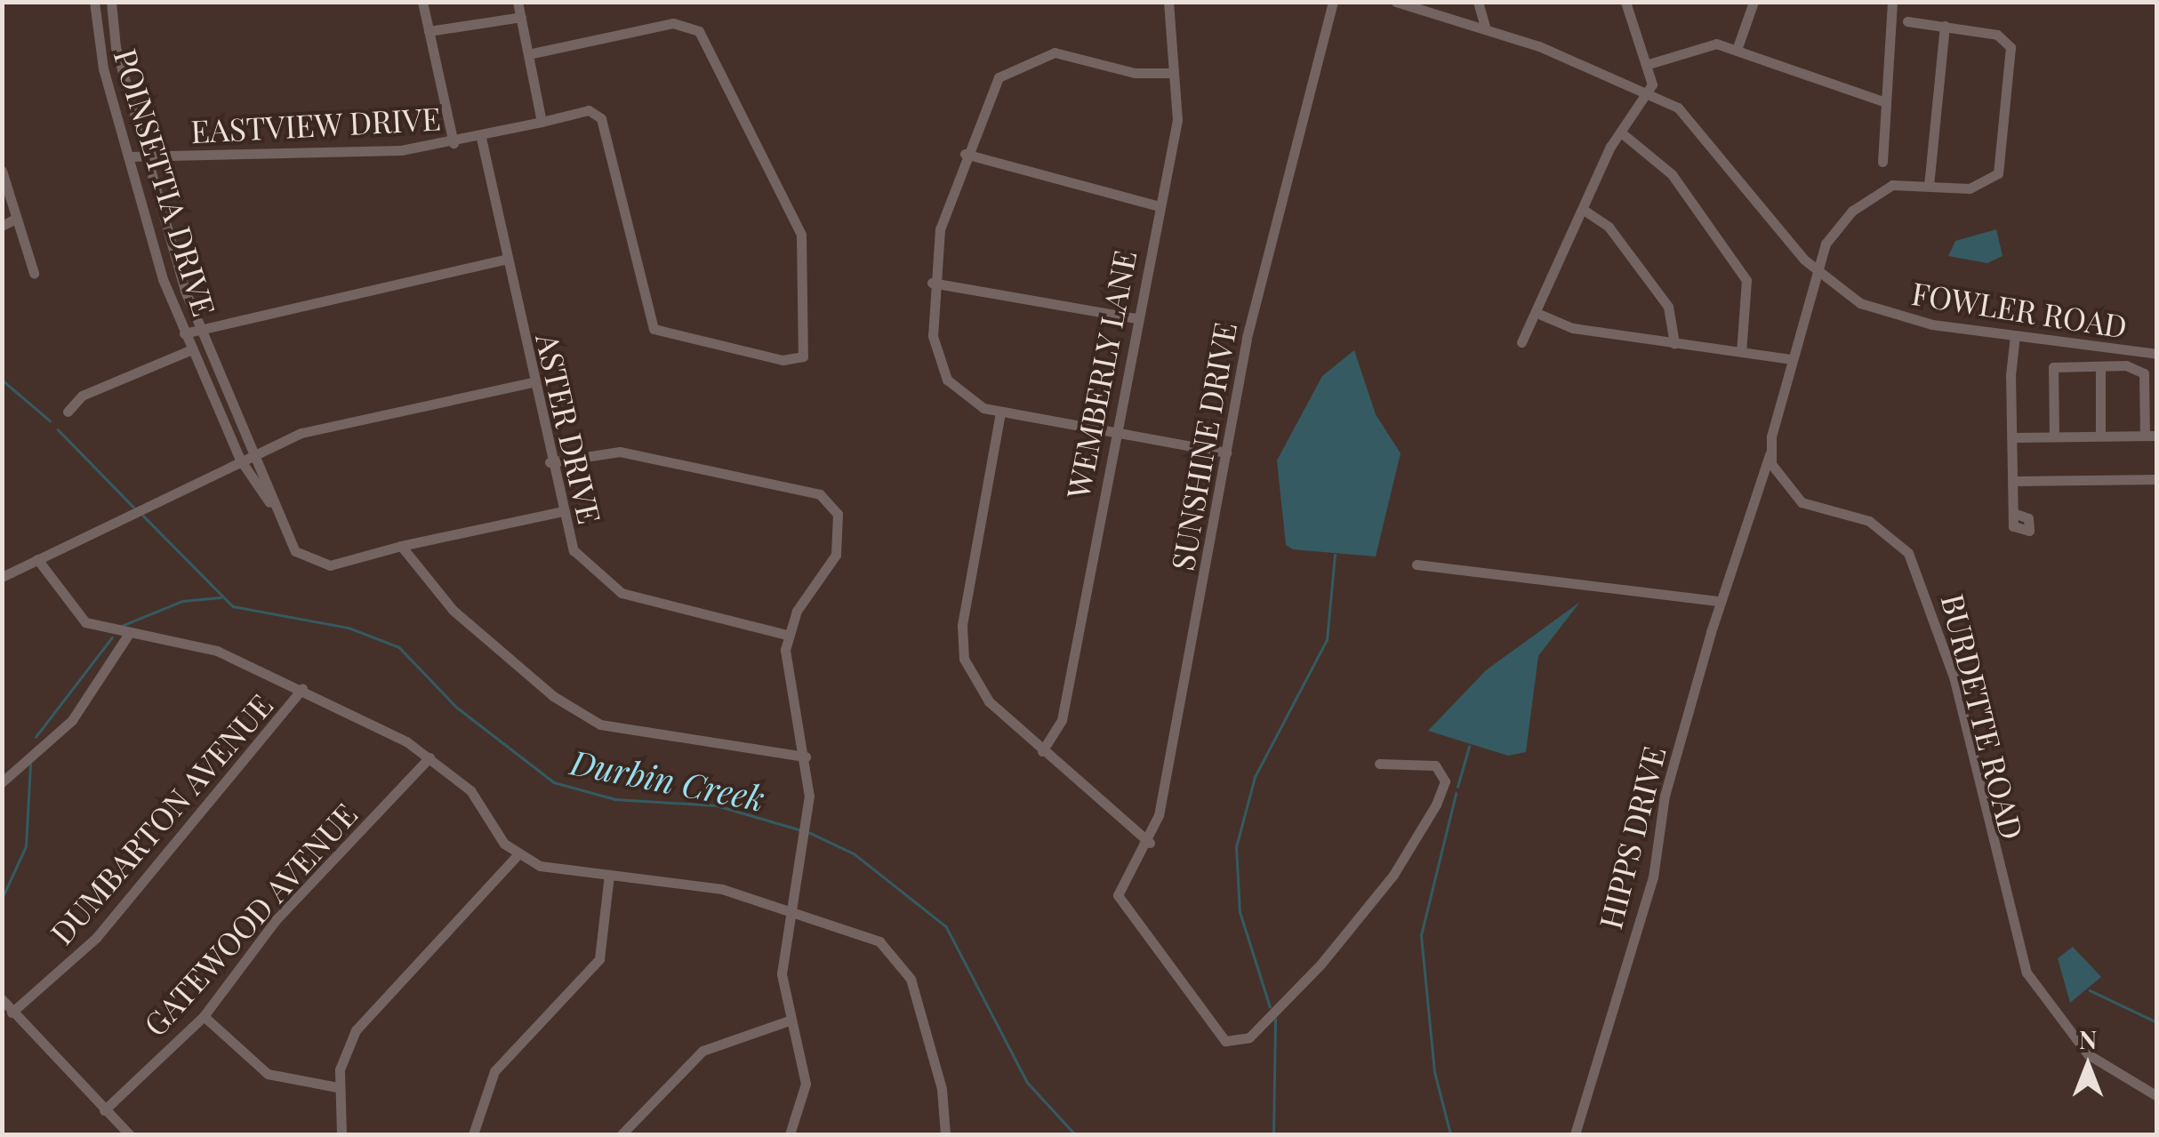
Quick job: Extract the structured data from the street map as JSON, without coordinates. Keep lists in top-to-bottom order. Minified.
{"streets":{"street":["EASTVIEW DRIVE","POINSETTIA DRIVE","FOWLER ROAD","WEMBERLY LANE","ASTER DRIVE","SUNSHINE DRIVE","BURDETTE ROAD","DUMBARTON AVENUE","HIPPS DRIVE","GATEWOOD AVENUE"]},"crossings":[["EASTVIEW DRIVE","POINSETTIA DRIVE"],["EASTVIEW DRIVE","ASTER DRIVE"],["POINSETTIA DRIVE","ASTER DRIVE"],["BURDETTE ROAD","HIPPS DRIVE"]],"water":["Durbin Creek"],"north":"top"}
